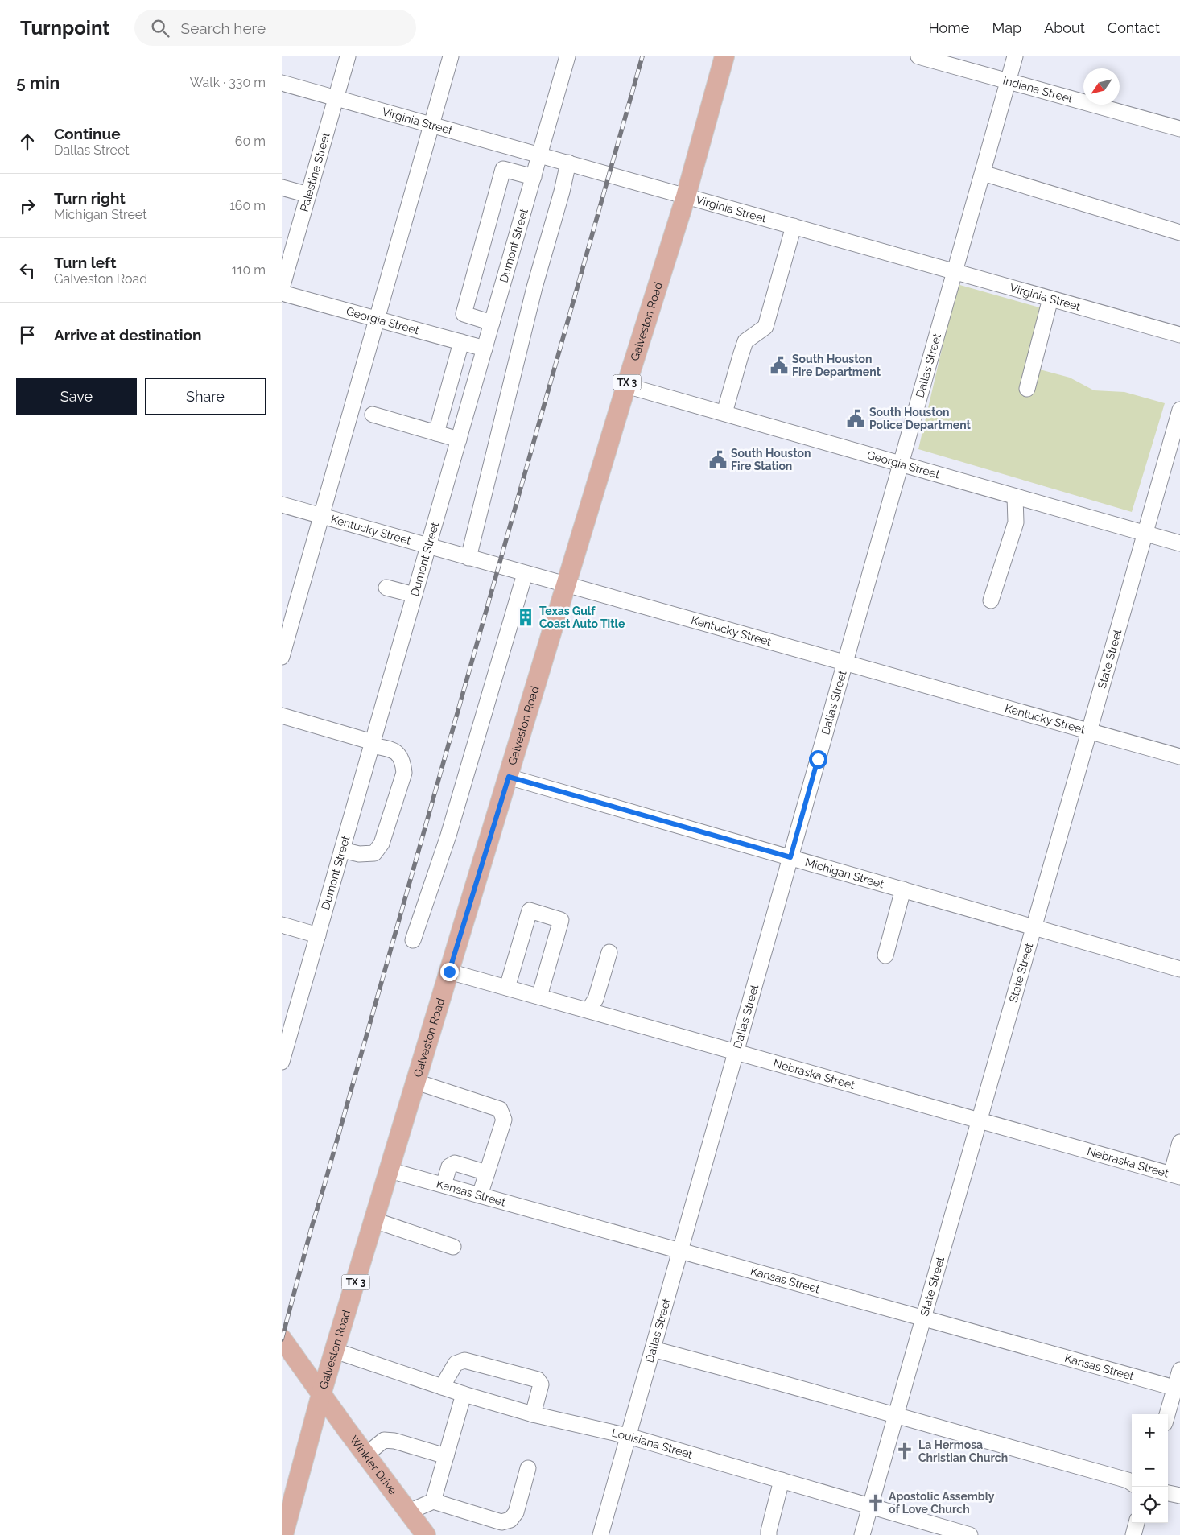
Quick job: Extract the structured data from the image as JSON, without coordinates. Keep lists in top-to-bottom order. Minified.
{"streets":{"main road":["Galveston Road","TX 3","Winkler Drive"],"street":["Indiana Street","Virginia Street","Palestine Street","Dumont Street","Georgia Street","Dallas Street","Kentucky Street","State Street","Michigan Street","Nebraska Street","Kansas Street","Louisiana Street"]},"crossings":[["Indiana Street","Dallas Street"],["Virginia Street","Palestine Street"],["Virginia Street","Dumont Street"],["Virginia Street","Galveston Road"],["Virginia Street","Dallas Street"],["Dumont Street","Georgia Street"],["Dumont Street","Kentucky Street"],["Georgia Street","Galveston Road"],["Georgia Street","Dallas Street"],["Georgia Street","State Street"],["Galveston Road","Kentucky Street"],["Galveston Road","Michigan Street"],["Galveston Road","Nebraska Street"],["Galveston Road","Kansas Street"],["Galveston Road","Louisiana Street"],["Galveston Road","Winkler Drive"],["Dallas Street","Kentucky Street"],["Dallas Street","Michigan Street"],["Dallas Street","Nebraska Street"],["Dallas Street","Kansas Street"],["Dallas Street","Louisiana Street"],["Kentucky Street","State Street"],["State Street","Michigan Street"],["State Street","Nebraska Street"],["State Street","Kansas Street"],["State Street","Louisiana Street"]],"places":{"public building":["South Houston Fire Department","South Houston Police Department","South Houston Fire Station"],"building":["Texas Gulf Coast Auto Title"],"church":["La Hermosa Christian Church","Apostolic Assembly of Love Church"]},"north":"bottom left","page":{"header":"Turnpoint","search":"Search here","nav":["Home","Map","About","Contact"],"heading":["5 min","Walk · 330 m"],"list":[["Continue","Dallas Street","60 m"],["Turn right","Michigan Street","160 m"],["Turn left","Galveston Road","110 m"],"Arrive at destination"],"buttons":["Save","Share"],"map_buttons":["+","−"]}}
